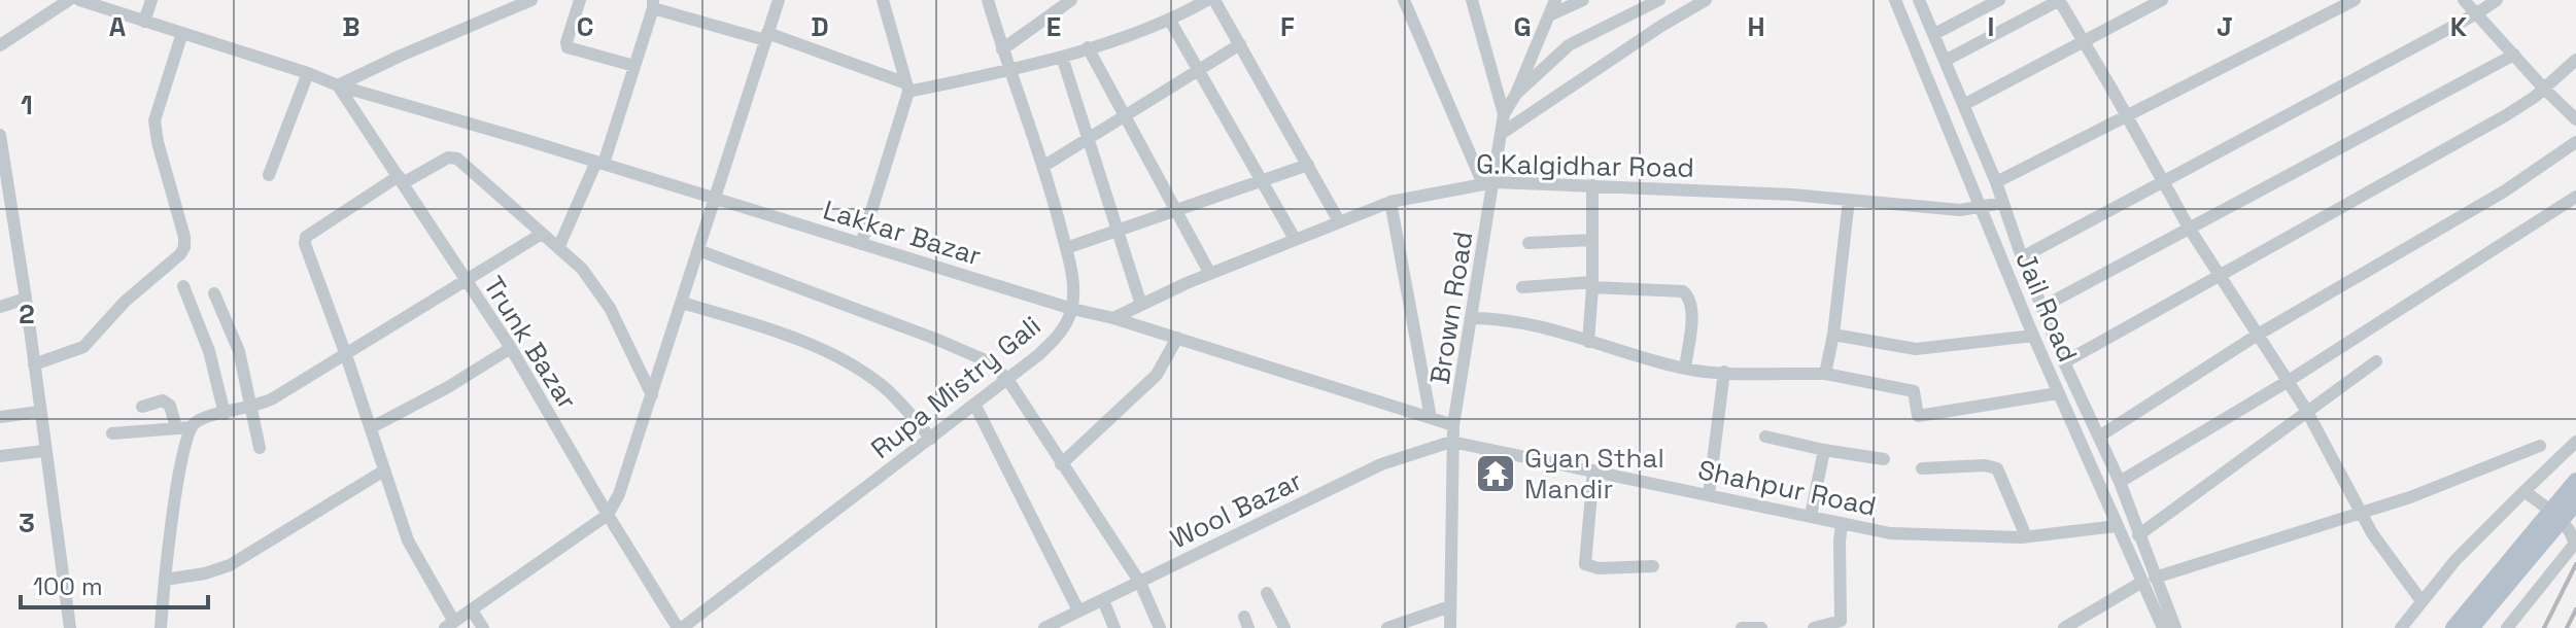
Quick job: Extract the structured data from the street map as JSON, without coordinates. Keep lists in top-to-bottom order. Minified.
{"streets":{"street":["G.Kalgidhar Road","Lakkar Bazar","Jail Road","Brown Road","Trunk Bazar","Rupa Mistry Gali","Shahpur Road","Wool Bazar"]},"crossings":[["G.Kalgidhar Road","Lakkar Bazar"],["G.Kalgidhar Road","Jail Road"],["G.Kalgidhar Road","Brown Road"],["Lakkar Bazar","Brown Road"],["Lakkar Bazar","Trunk Bazar"],["Lakkar Bazar","Rupa Mistry Gali"],["Jail Road","Shahpur Road"],["Brown Road","Shahpur Road"],["Brown Road","Wool Bazar"],["Trunk Bazar","Rupa Mistry Gali"],["Shahpur Road","Wool Bazar"]],"places":{"temple":["Gyan Sthal Mandir"]},"scale_bar":"100 m","grid":{"columns":["A","B","C","D","E","F","G","H","I","J","K"],"rows":["1","2","3"]}}
